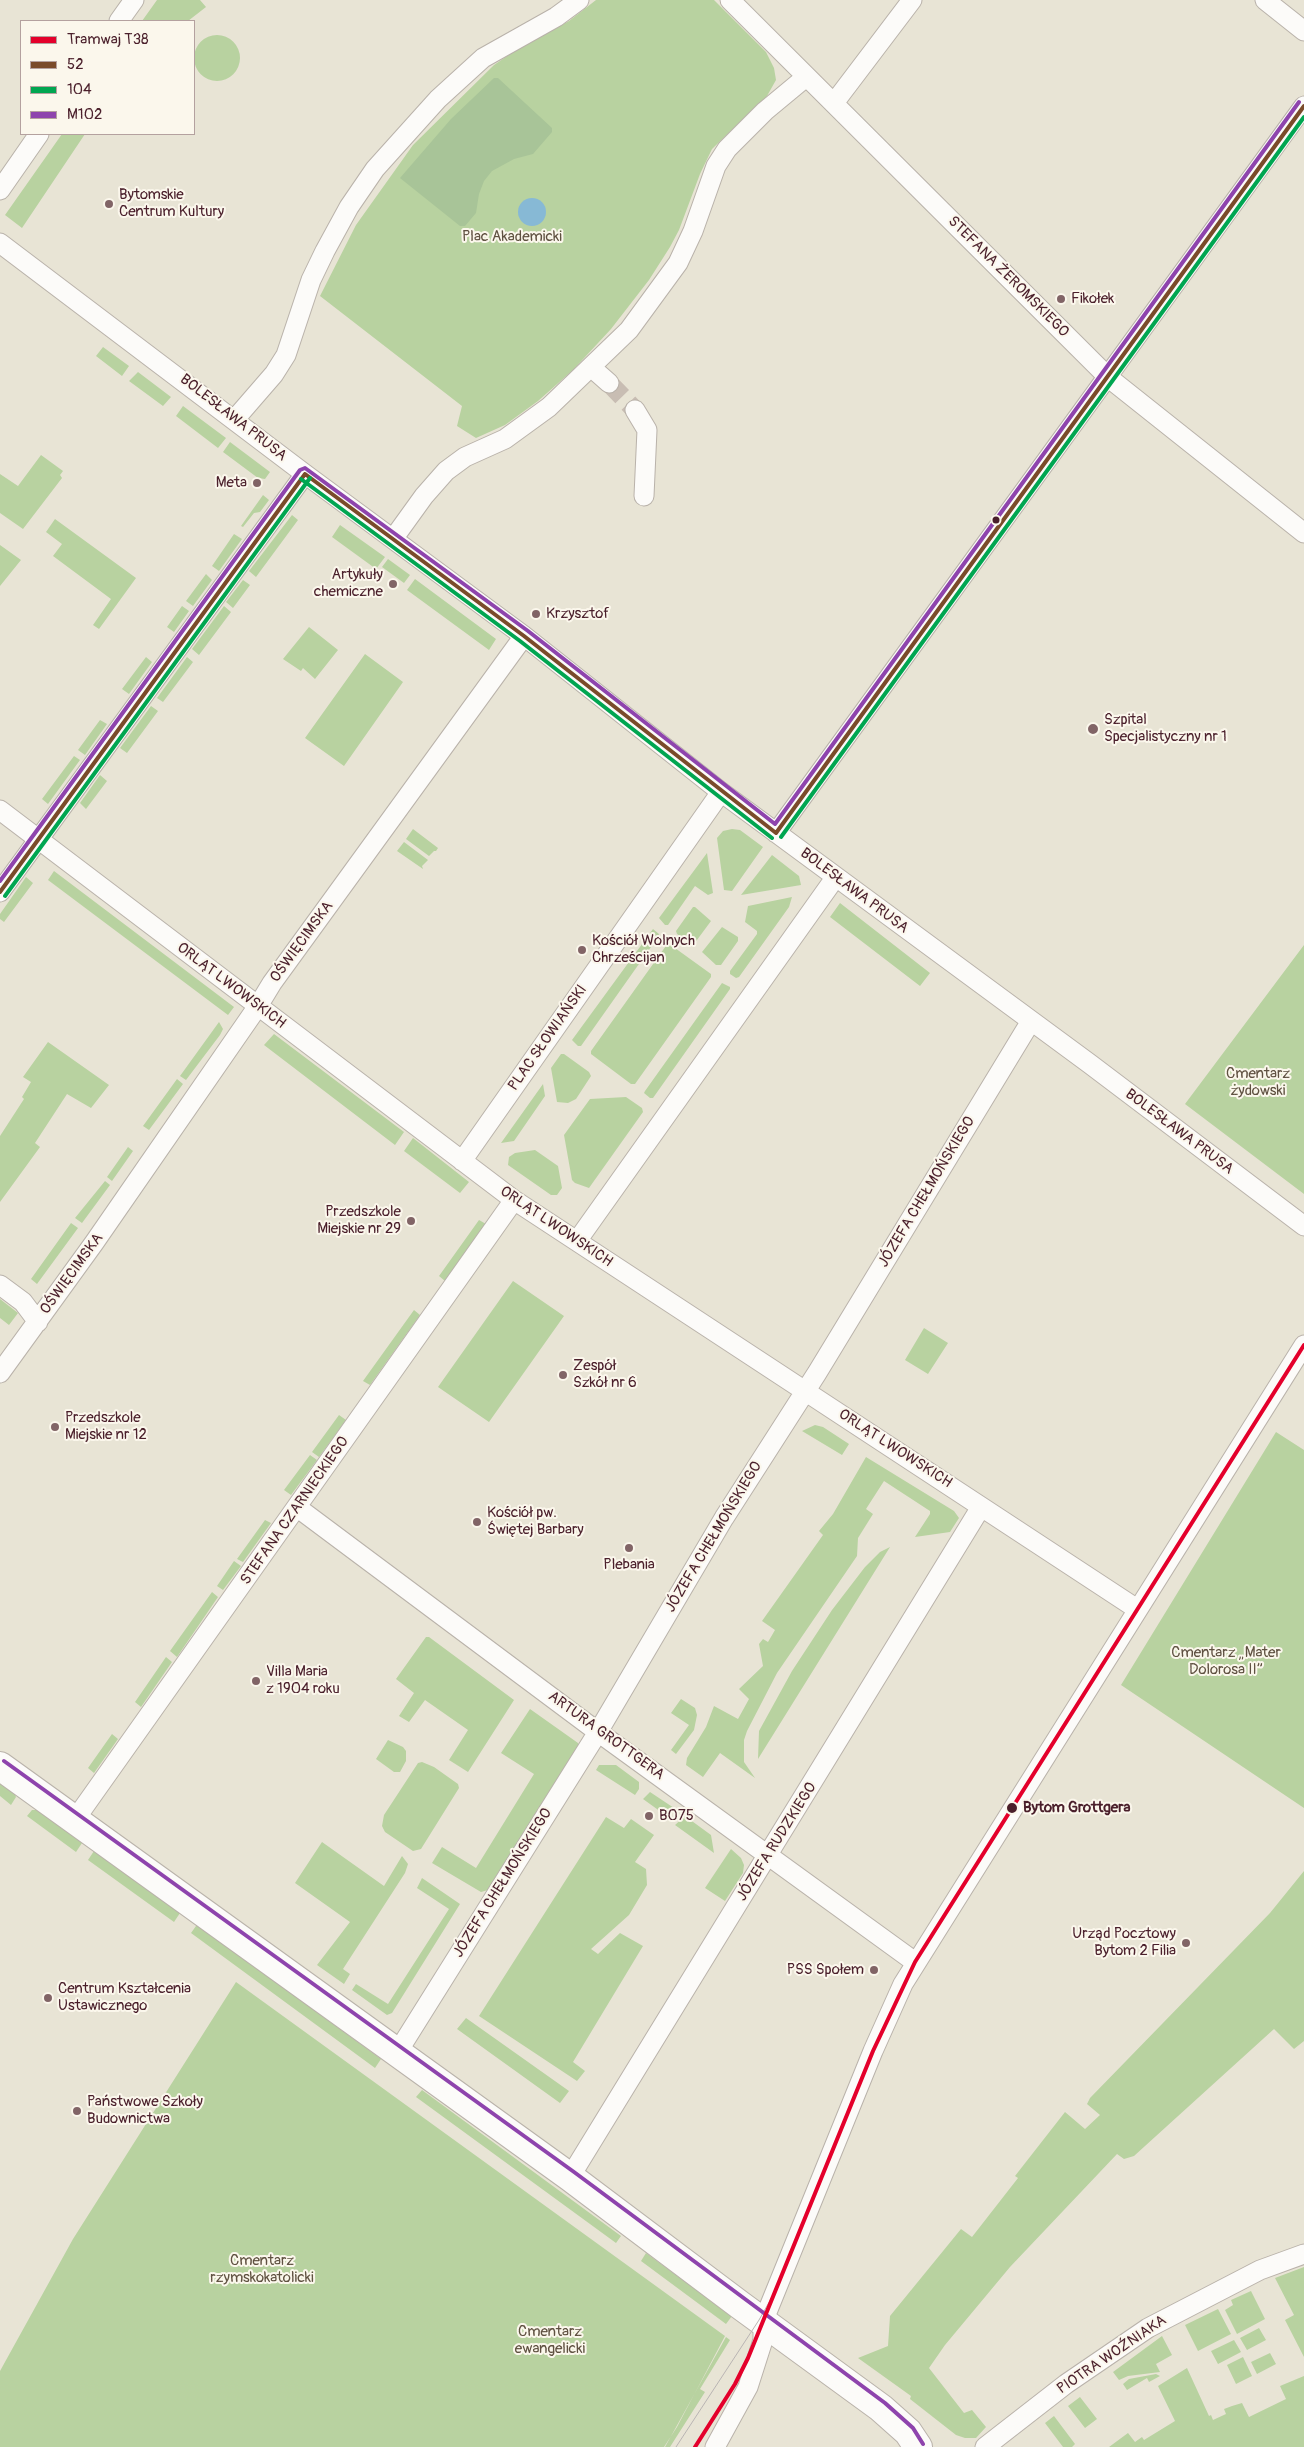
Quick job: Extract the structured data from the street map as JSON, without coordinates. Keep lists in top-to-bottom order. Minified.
{"streets":{"street":["STEFANA ŻEROMSKIEGO","BOLESŁAWA PRUSA","OŚWIĘCIMSKA","ORLĄT LWOWSKICH","PLAC SŁOWIAŃSKI","JÓZEFA CHEŁMOŃSKIEGO","STEFANA CZARNIECKIEGO","ARTURA GROTTGERA","JÓZEFA RUDZKIEGO","PIOTRA WOŹNIAKA"]},"crossings":[["BOLESŁAWA PRUSA","OŚWIĘCIMSKA"],["BOLESŁAWA PRUSA","PLAC SŁOWIAŃSKI"],["BOLESŁAWA PRUSA","JÓZEFA CHEŁMOŃSKIEGO"],["OŚWIĘCIMSKA","ORLĄT LWOWSKICH"],["ORLĄT LWOWSKICH","PLAC SŁOWIAŃSKI"],["ORLĄT LWOWSKICH","JÓZEFA CHEŁMOŃSKIEGO"],["ORLĄT LWOWSKICH","STEFANA CZARNIECKIEGO"],["ORLĄT LWOWSKICH","JÓZEFA RUDZKIEGO"],["JÓZEFA CHEŁMOŃSKIEGO","ARTURA GROTTGERA"],["STEFANA CZARNIECKIEGO","ARTURA GROTTGERA"],["ARTURA GROTTGERA","JÓZEFA RUDZKIEGO"]],"parks":["Plac Akademicki","Cmentarz żydowski","Cmentarz „Mater Dolorosa II”","Cmentarz rzymskokatolicki","Cmentarz ewangelicki"],"places":["Bytomskie Centrum Kultury","Fikołek","Meta","Artykuły chemiczne","Krzysztof","Szpital Specjalistyczny nr 1","Kościół Wolnych Chrześcijan","Przedszkole Miejskie nr 29","Zespół Szkół nr 6","Przedszkole Miejskie nr 12","Kościół pw. Świętej Barbary","Plebania","Villa Maria z 1904 roku","Bytom Grottgera","B075","Urząd Pocztowy Bytom 2 Filia","PSS Społem","Centrum Kształcenia Ustawicznego","Państwowe Szkoły Budownictwa"],"lines":["transit line M102","transit line 52","transit line 104","tram line T38"],"legend":["Tramwaj T38","52","104","M102"]}
